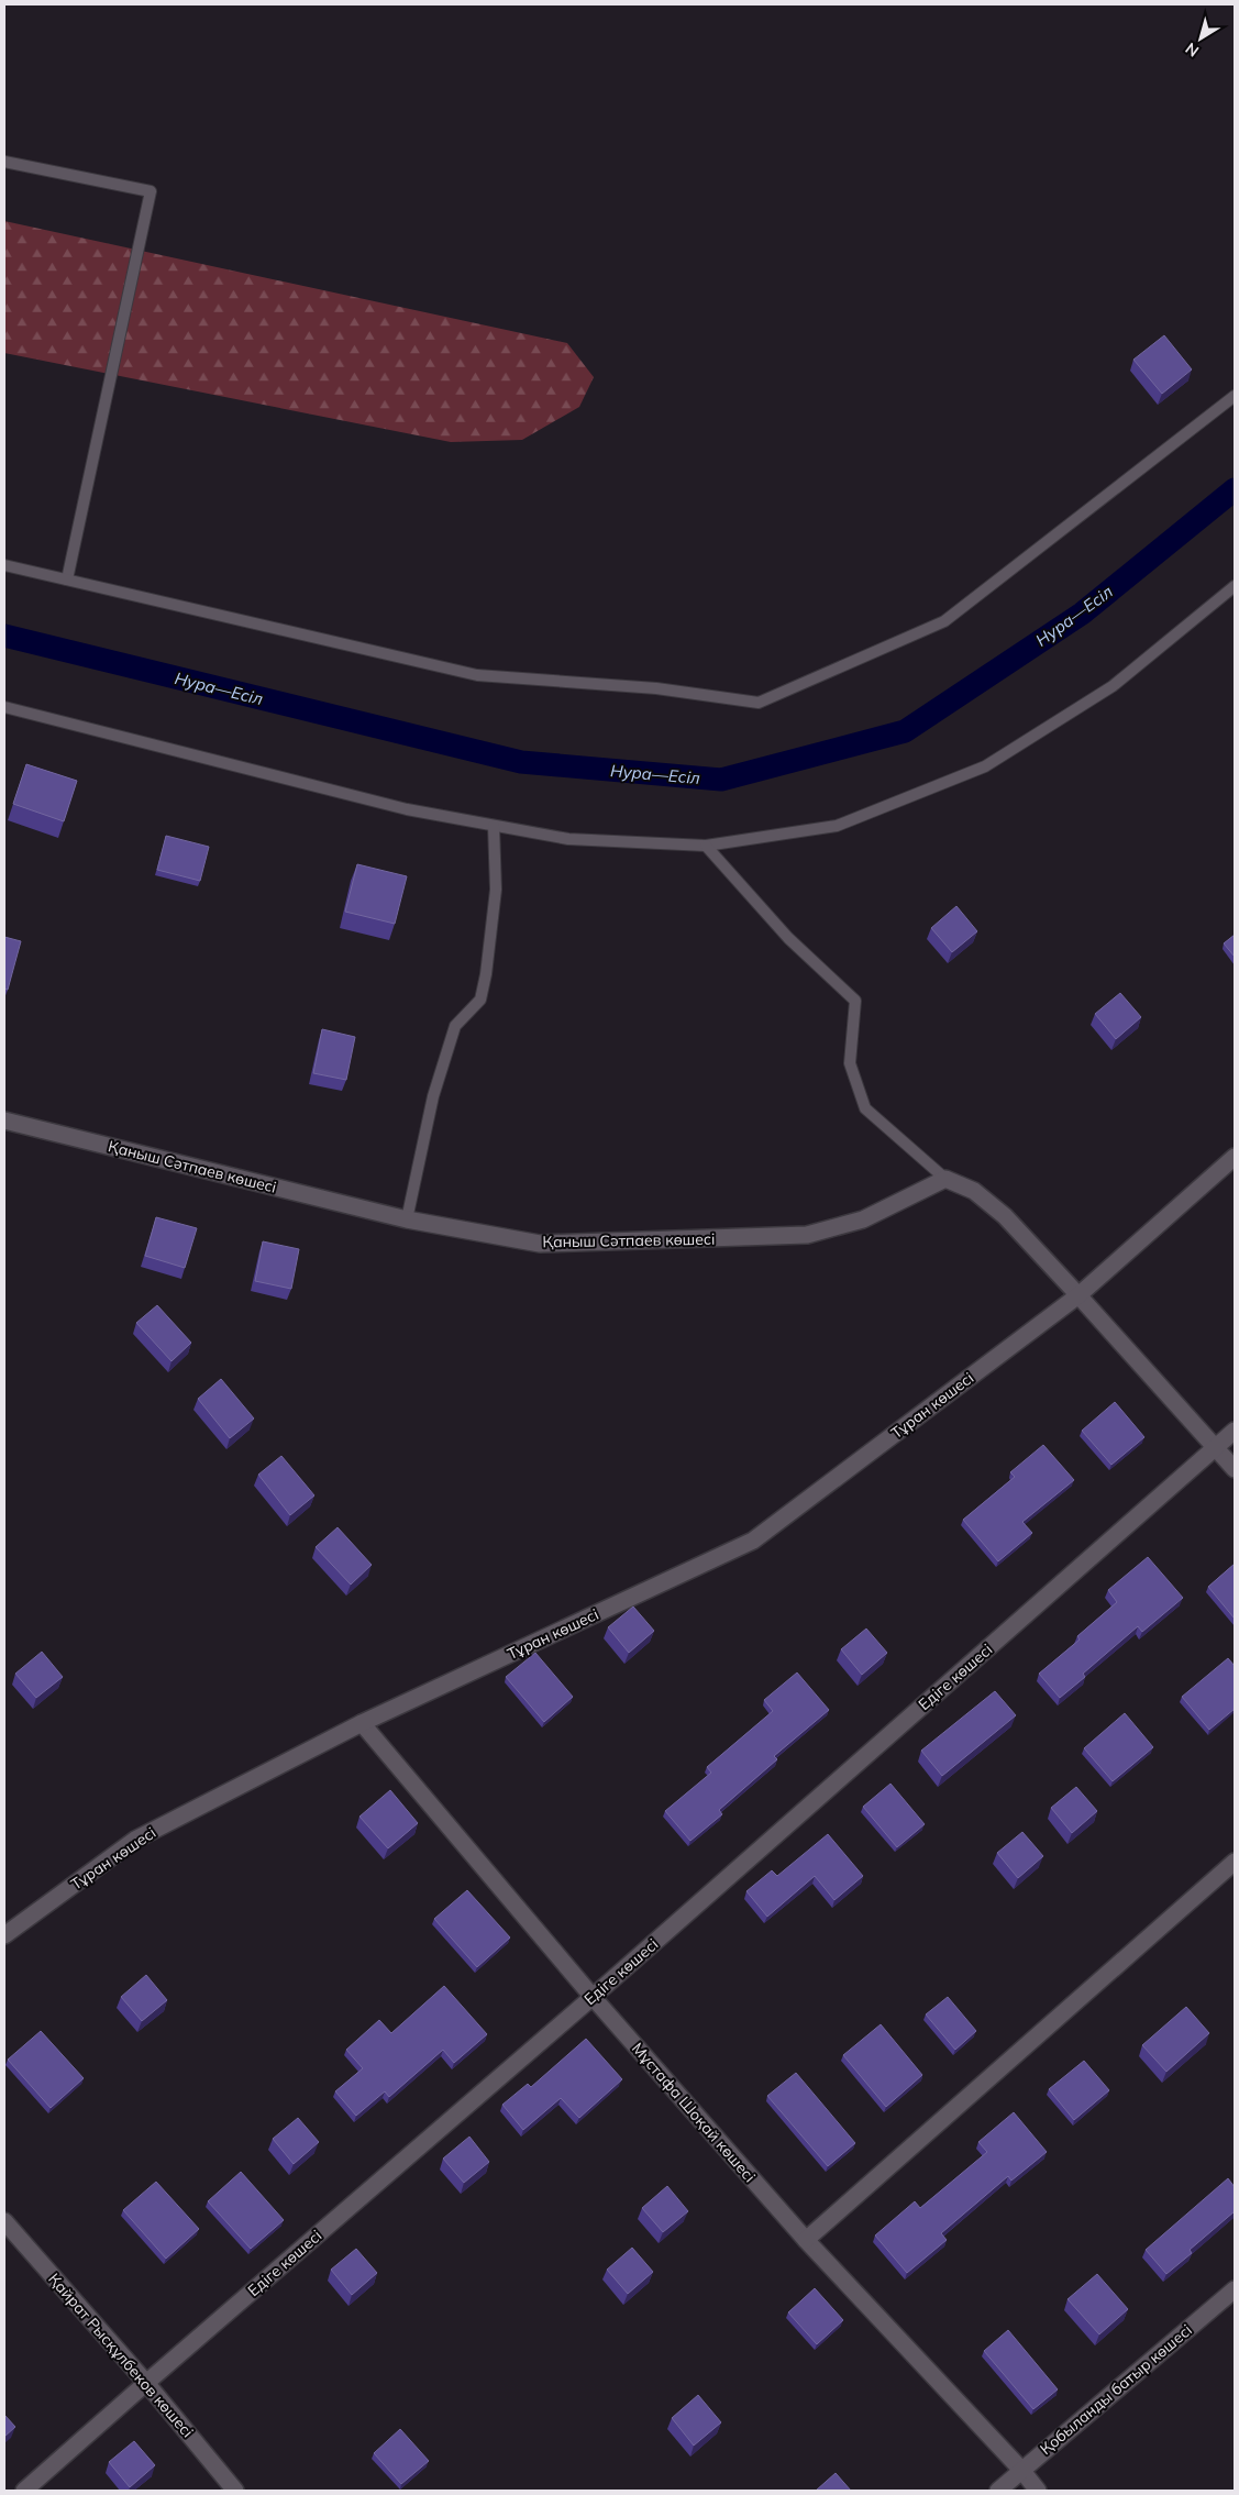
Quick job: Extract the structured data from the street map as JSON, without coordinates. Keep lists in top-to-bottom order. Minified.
{"streets":{"street":["Қаныш Сәтпаев көшесі","Тұран көшесі","Едіге көшесі","Мұстафа Шоқай көшесі","Қайрат Рысқұлбеков көшесі","Қобыланды батыр көшесі"]},"crossings":[["Тұран көшесі","Мұстафа Шоқай көшесі"],["Едіге көшесі","Мұстафа Шоқай көшесі"],["Едіге көшесі","Қайрат Рысқұлбеков көшесі"],["Мұстафа Шоқай көшесі","Қобыланды батыр көшесі"]],"water":["Нура—Есіл"],"north":"bottom left"}
